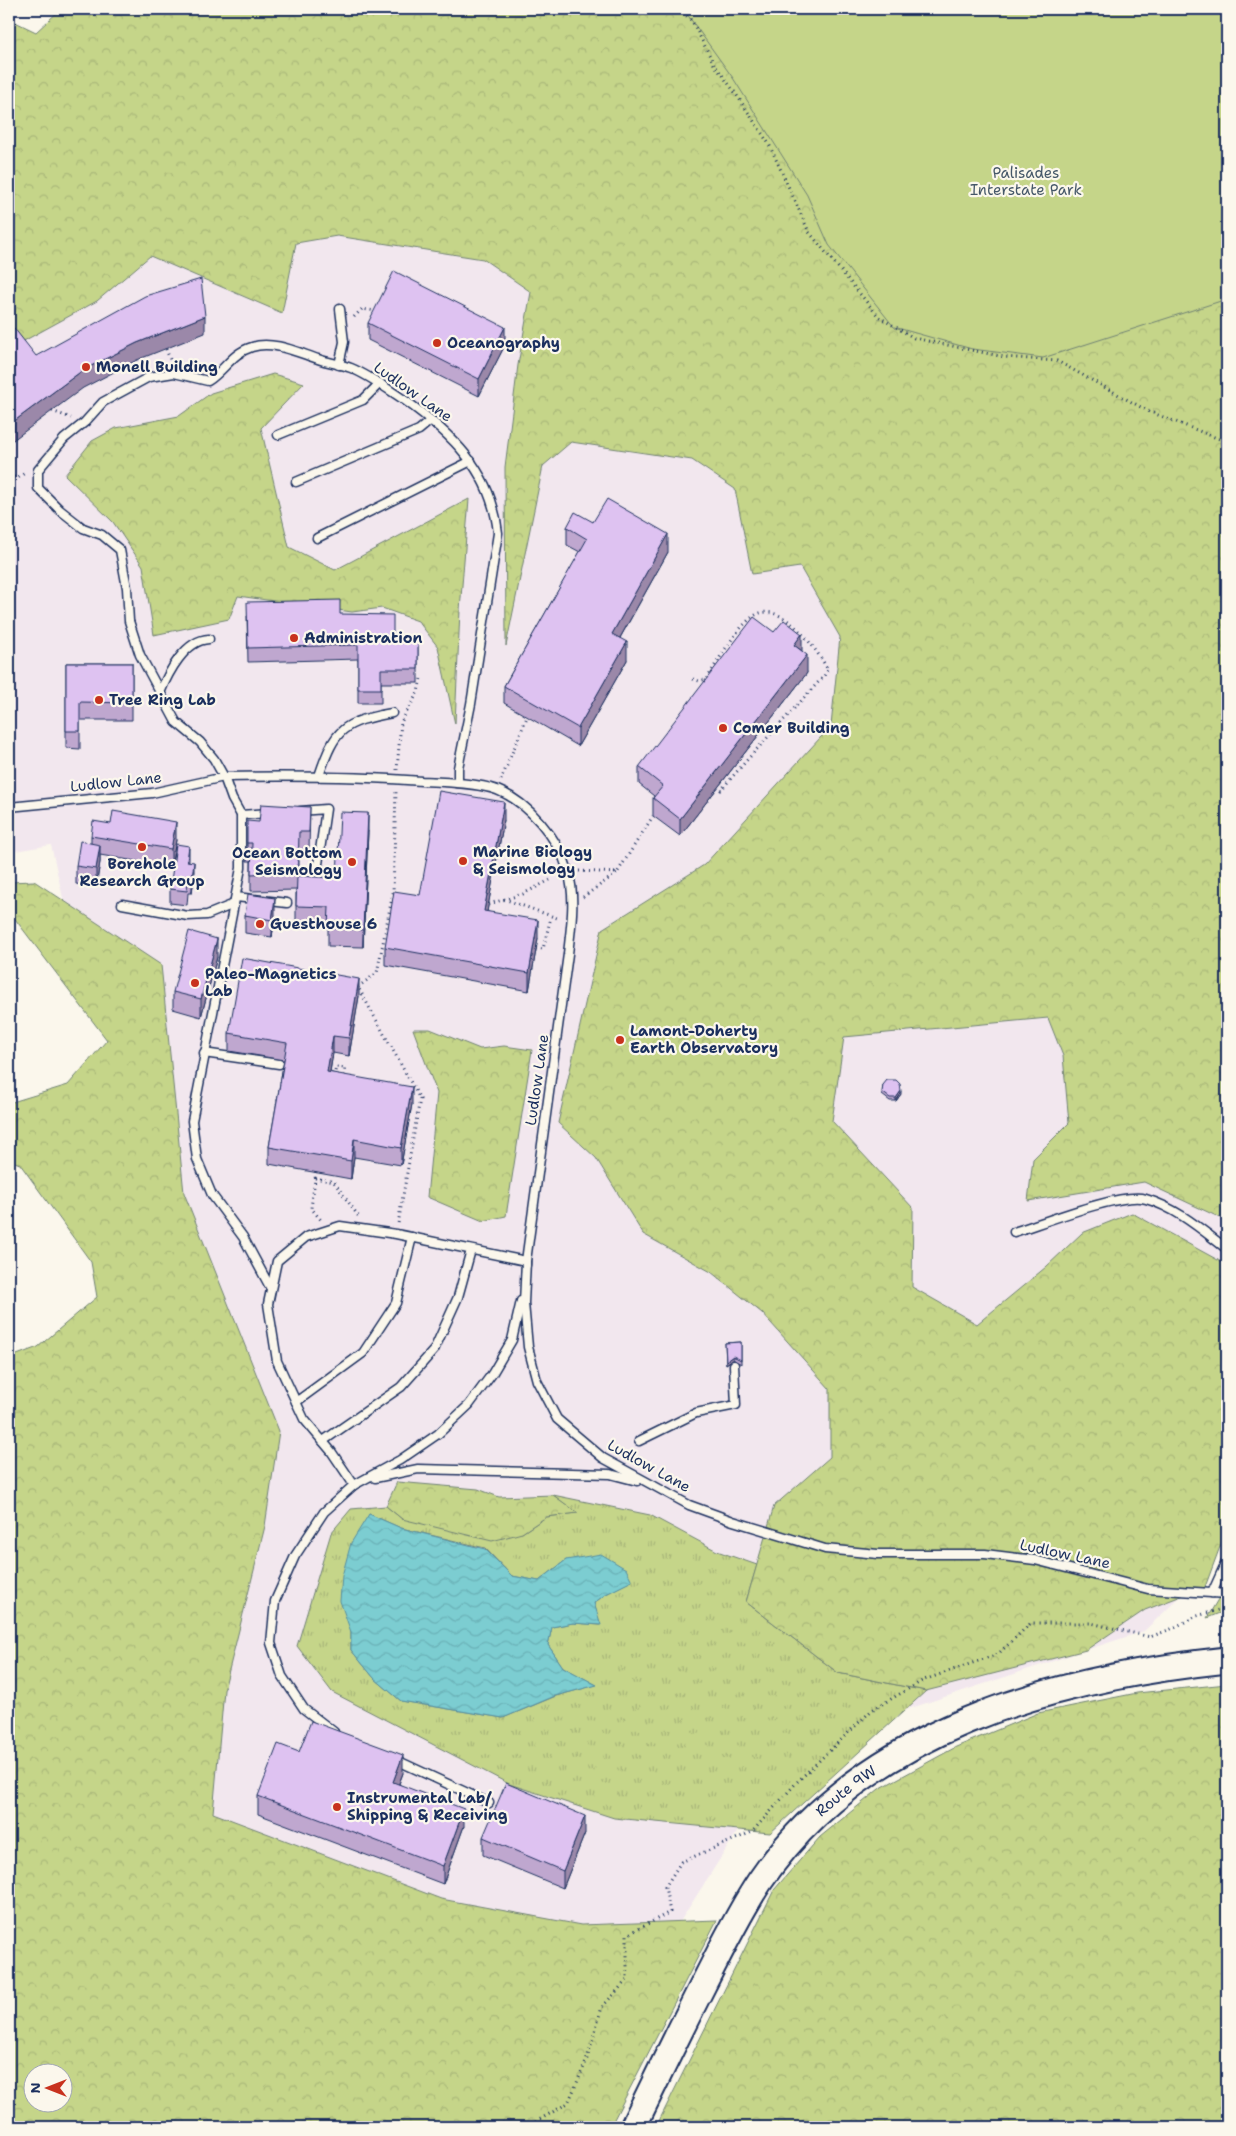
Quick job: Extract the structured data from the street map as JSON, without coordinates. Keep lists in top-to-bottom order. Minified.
{"streets":{"main road":["Route 9W"],"lane":["Ludlow Lane"]},"parks":["Palisades Interstate Park"],"places":["Oceanography","Monell Building","Administration","Tree Ring Lab","Comer Building","Borehole Research Group","Marine Biology & Seismology","Ocean Bottom Seismology","Guesthouse 6","Paleo-Magnetics Lab","Lamont-Doherty Earth Observatory","Instrumental Lab/ Shipping & Receiving"],"north":"left"}
